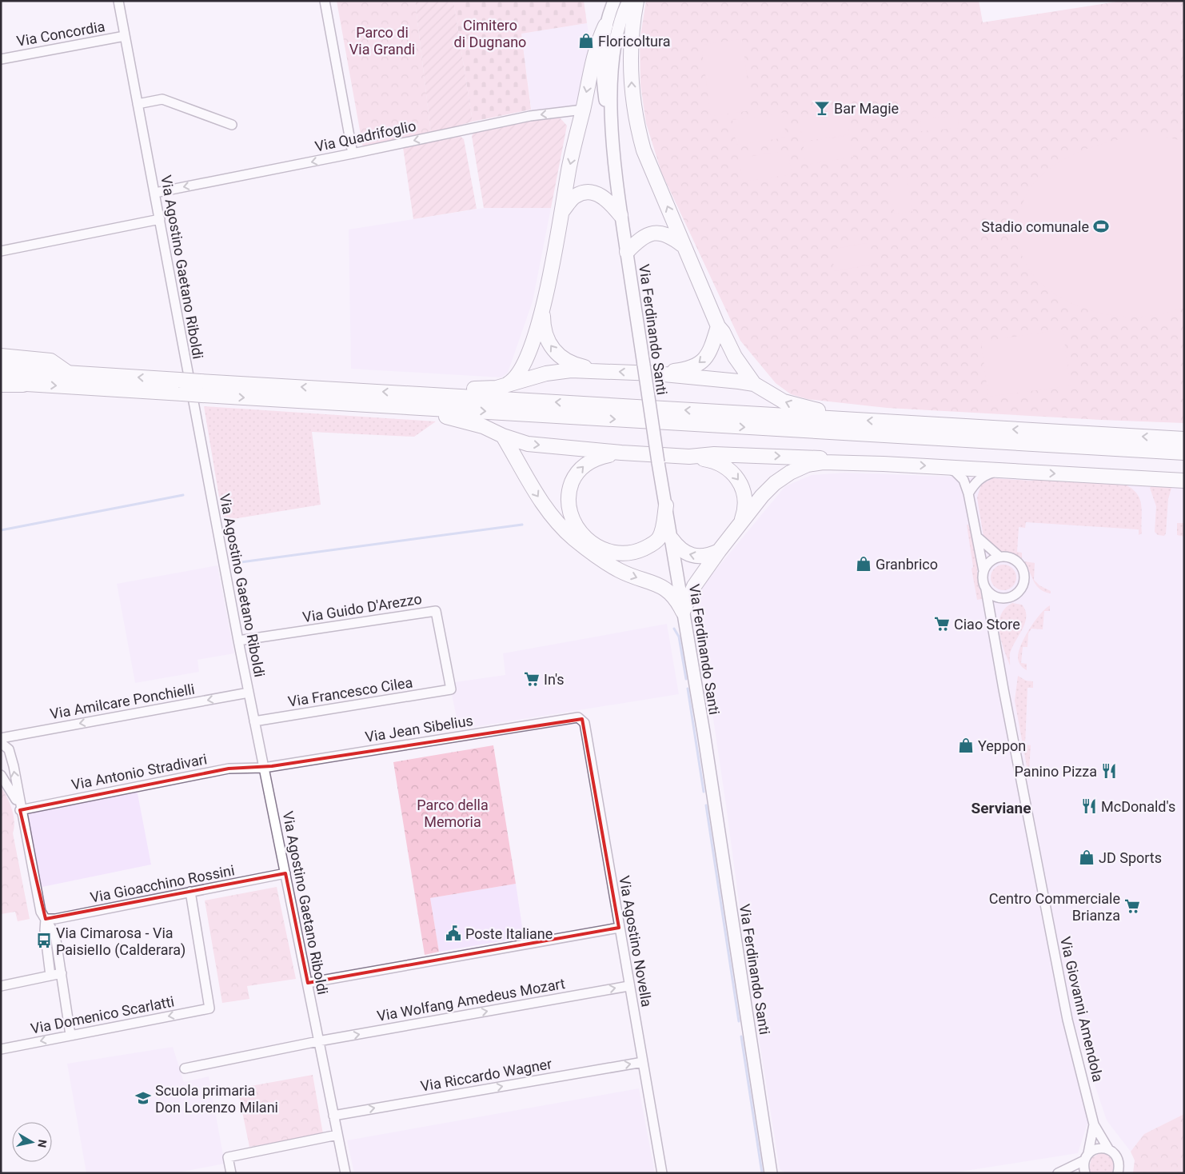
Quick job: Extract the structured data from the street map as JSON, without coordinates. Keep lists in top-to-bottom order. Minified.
{"streets":{"main road":["Via Ferdinando Santi"],"street":["Via Concordia","Via Quadrifoglio","Via Agostino Gaetano Riboldi","Via Guido D'Arezzo","Via Francesco Cilea","Via Amilcare Ponchielli","Via Jean Sibelius","Via Antonio Stradivari","Via Gioacchino Rossini","Via Agostino Novella","Via Wolfang Amedeus Mozart","Via Giovanni Amendola","Via Domenico Scarlatti","Via Riccardo Wagner"]},"crossings":[["Via Concordia","Via Agostino Gaetano Riboldi"],["Via Quadrifoglio","Via Agostino Gaetano Riboldi"],["Via Agostino Gaetano Riboldi","Via Guido D'Arezzo"],["Via Agostino Gaetano Riboldi","Via Francesco Cilea"],["Via Agostino Gaetano Riboldi","Via Amilcare Ponchielli"],["Via Agostino Gaetano Riboldi","Via Jean Sibelius"],["Via Agostino Gaetano Riboldi","Via Antonio Stradivari"],["Via Agostino Gaetano Riboldi","Via Gioacchino Rossini"],["Via Agostino Gaetano Riboldi","Via Wolfang Amedeus Mozart"],["Via Agostino Gaetano Riboldi","Via Riccardo Wagner"],["Via Guido D'Arezzo","Via Francesco Cilea"],["Via Jean Sibelius","Via Antonio Stradivari"],["Via Jean Sibelius","Via Agostino Novella"],["Via Gioacchino Rossini","Via Domenico Scarlatti"],["Via Agostino Novella","Via Wolfang Amedeus Mozart"],["Via Agostino Novella","Via Riccardo Wagner"]],"one_way":["Via Quadrifoglio","Via Amilcare Ponchielli","Via Riccardo Wagner"],"districts":["Serviane"],"parks":["Cimitero di Dugnano","Parco di Via Grandi","Parco della Memoria"],"places":{"shop":["Floricoltura","Granbrico","Yeppon","JD Sports"],"bar":["Bar Magie"],"sports":["Stadio comunale"],"supermarket":["Ciao Store","In's","Centro Commerciale Brianza"],"restaurant":["Panino Pizza","McDonald's"],"public building":["Poste Italiane"],"bus stop":["Via Cimarosa - Via PaisieIIo (Calderara)"],"school or university":["Scuola primaria Don Lorenzo Milani"]},"north":"right"}
